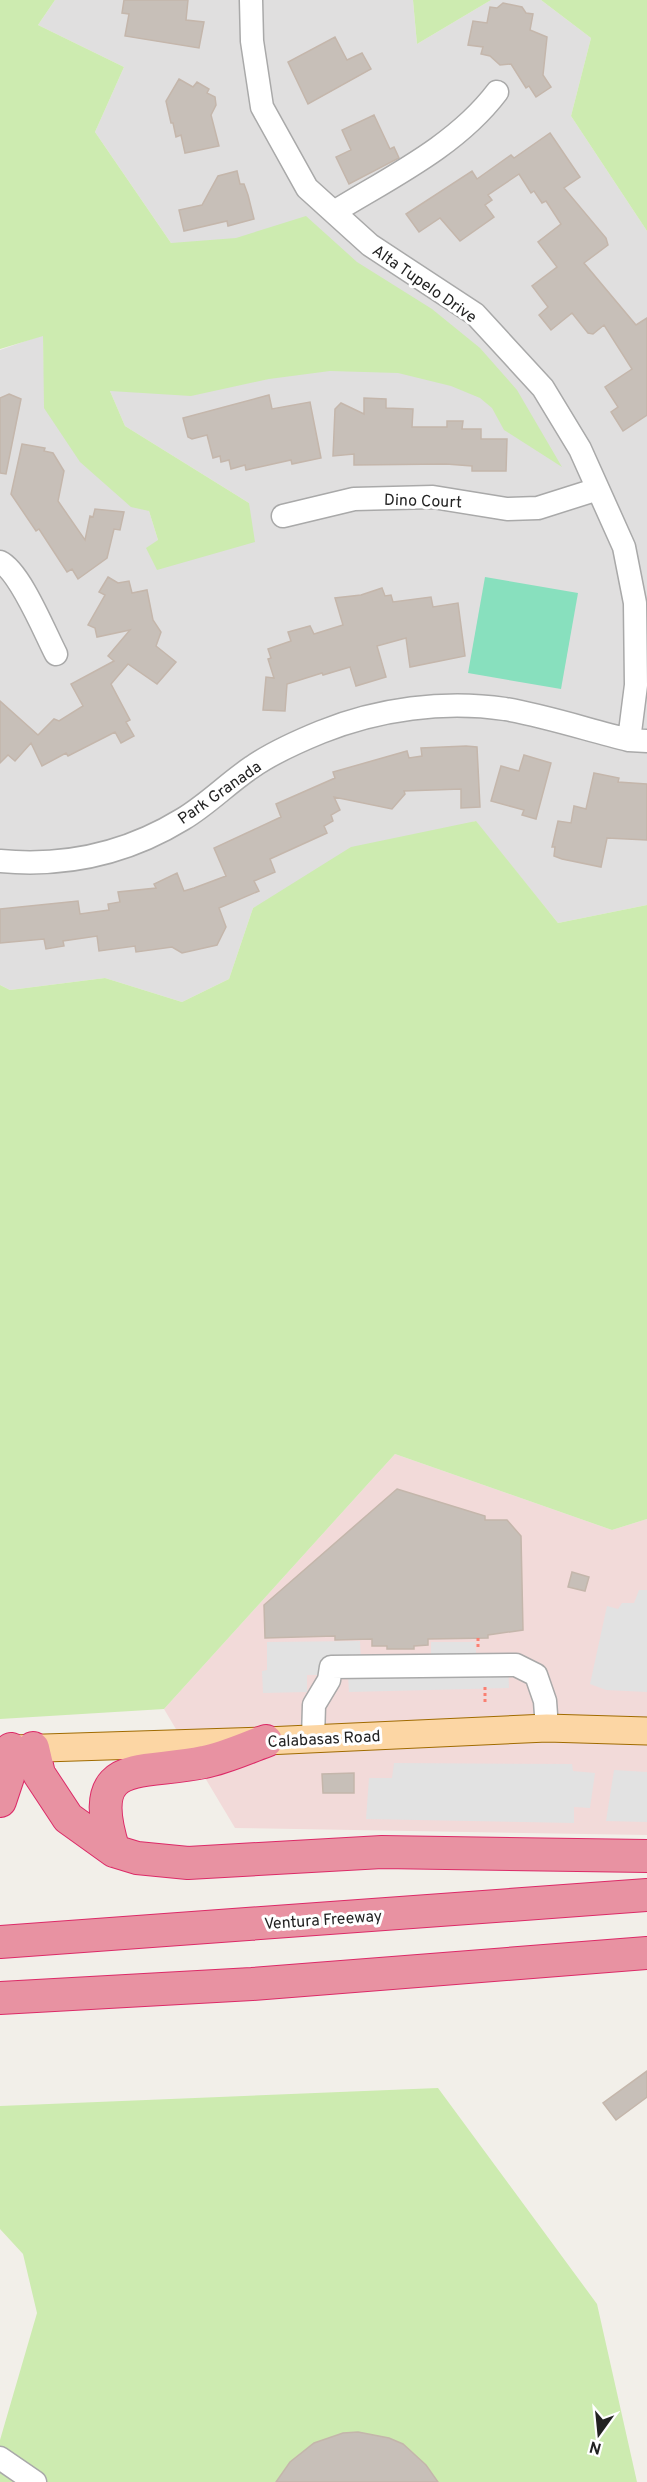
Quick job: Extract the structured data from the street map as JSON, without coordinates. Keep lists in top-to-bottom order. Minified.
{"streets":{"highway":["Ventura Freeway"],"main road":["Calabasas Road"],"street":["Alta Tupelo Drive","Dino Court","Park Granada"]},"crossings":[["Alta Tupelo Drive","Dino Court"],["Alta Tupelo Drive","Park Granada"]],"north":"bottom"}
